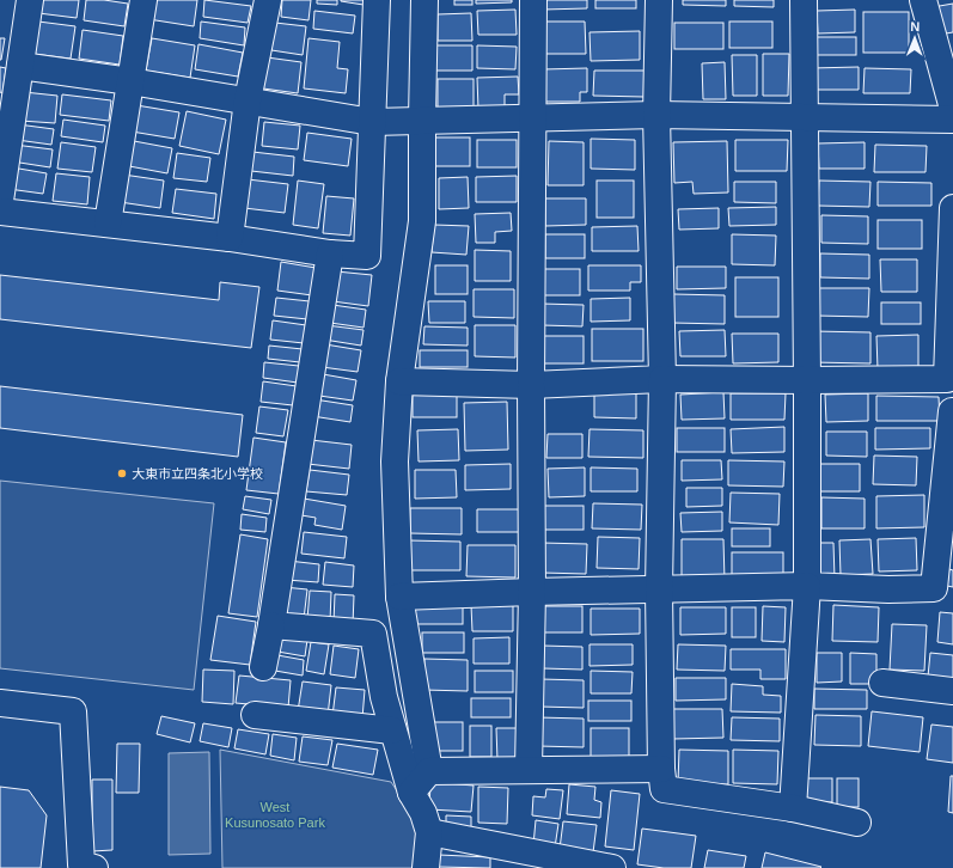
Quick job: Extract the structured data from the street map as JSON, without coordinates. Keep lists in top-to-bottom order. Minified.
{"parks":["West Kusunosato Park"],"places":["大東市立四条北小学校"],"north":"top"}
